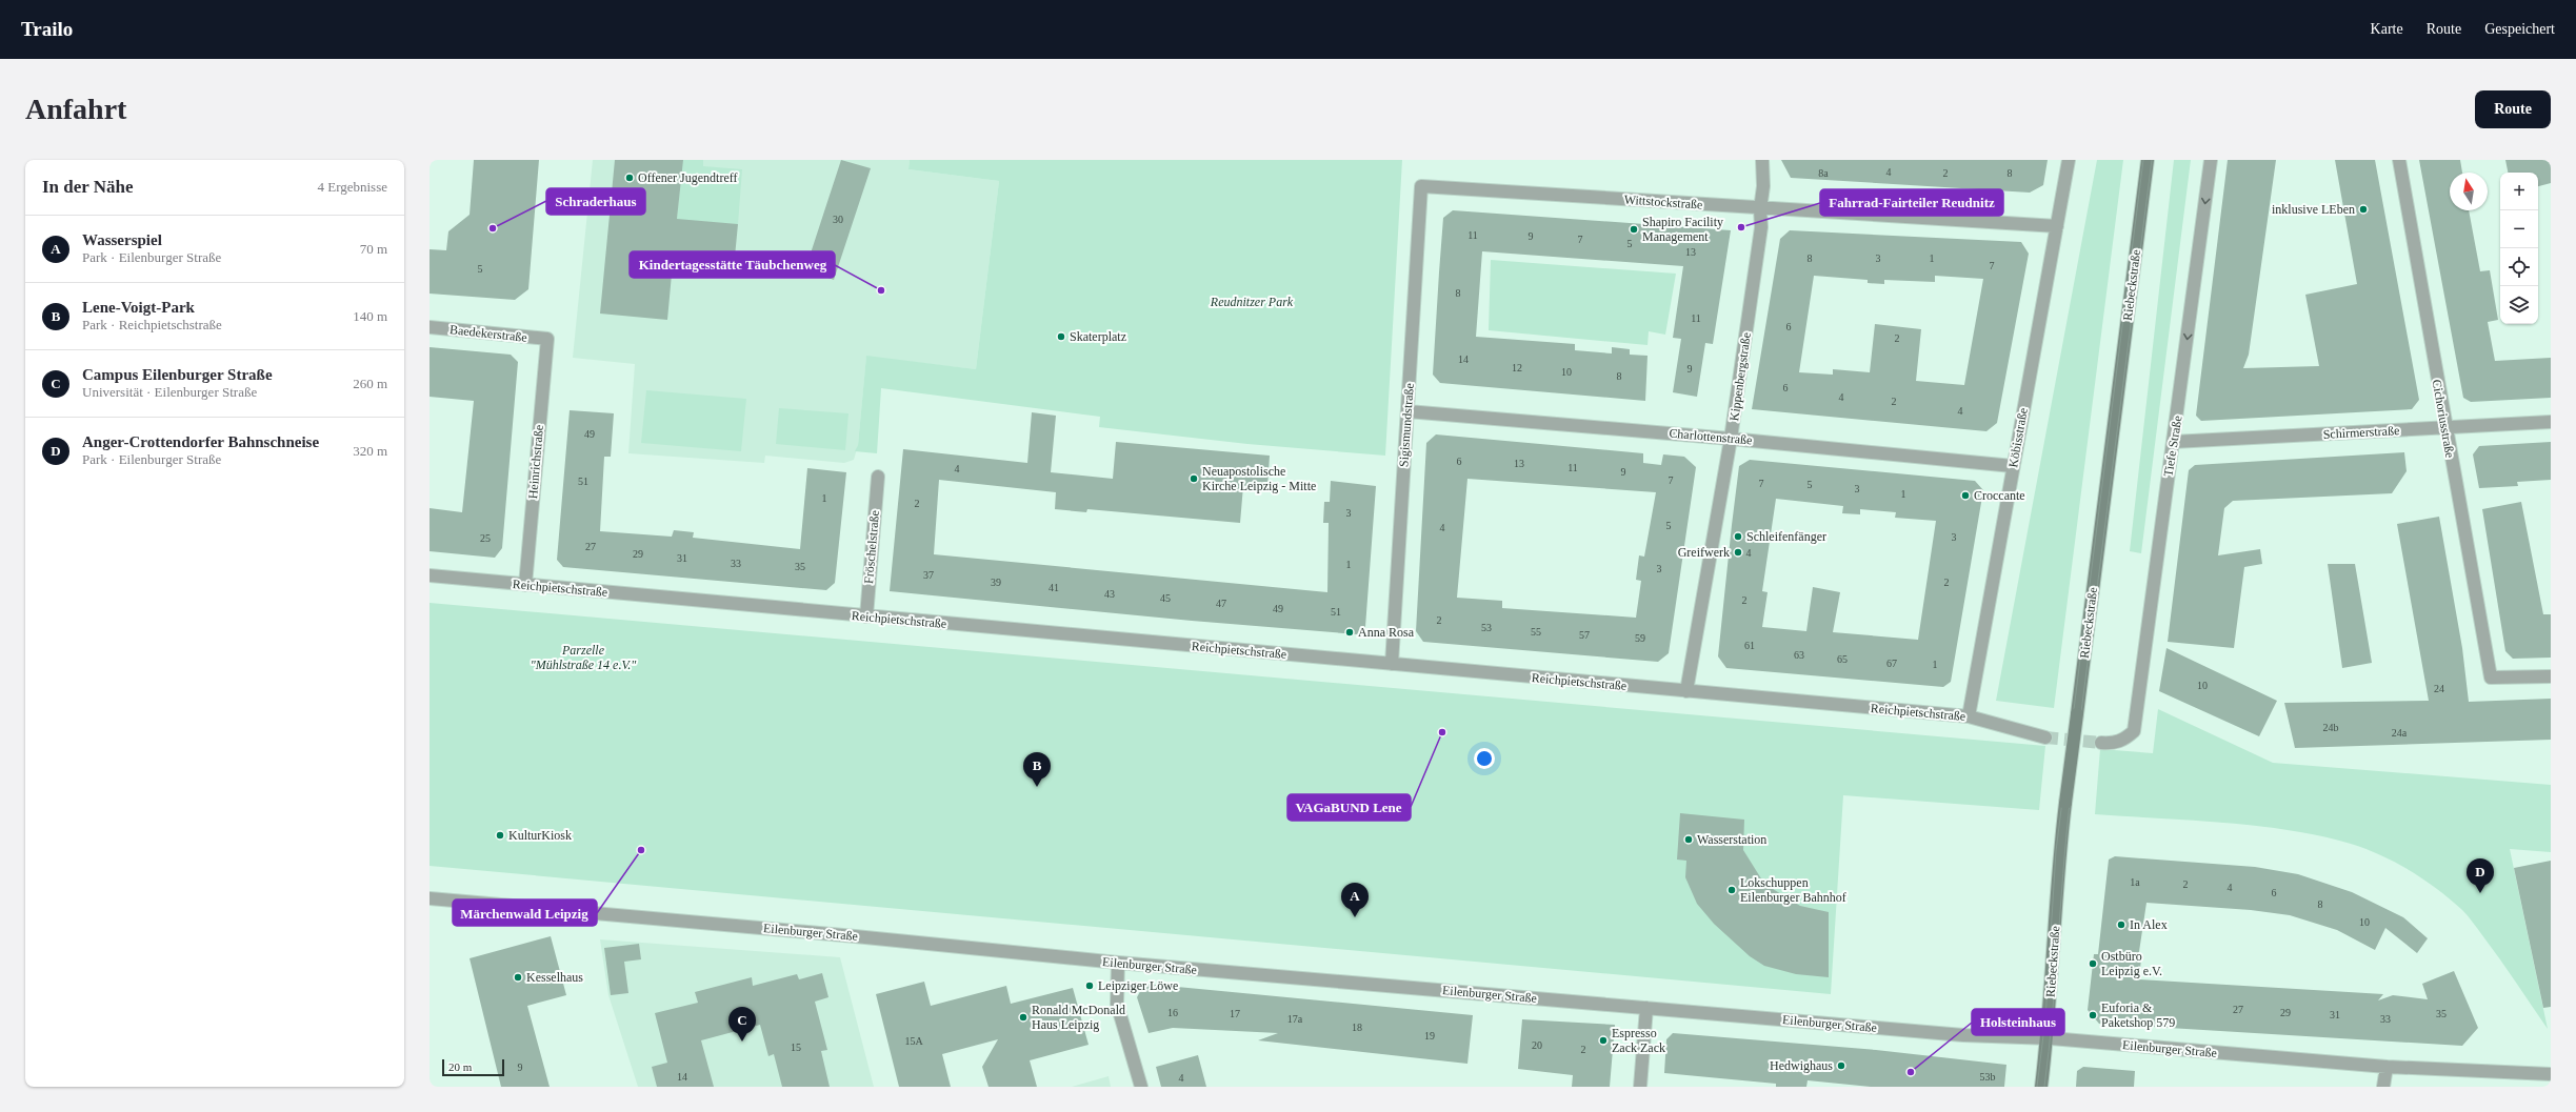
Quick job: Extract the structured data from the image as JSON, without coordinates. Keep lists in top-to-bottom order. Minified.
{"streets":{"main road":["Riebeckstraße"],"street":["Wittstockstraße","Baedekerstraße","Kippenbergstraße","Cichoriusstraße","Sigismundstraße","Schirmerstraße","Charlottenstraße","Köbisstraße","Tiefe Straße","Heinrichstraße","Fröschelstraße","Reichpietschstraße","Eilenburger Straße"]},"crossings":[["Wittstockstraße","Kippenbergstraße"],["Wittstockstraße","Sigismundstraße"],["Wittstockstraße","Köbisstraße"],["Riebeckstraße","Eilenburger Straße"],["Baedekerstraße","Heinrichstraße"],["Kippenbergstraße","Charlottenstraße"],["Kippenbergstraße","Reichpietschstraße"],["Cichoriusstraße","Schirmerstraße"],["Sigismundstraße","Charlottenstraße"],["Sigismundstraße","Reichpietschstraße"],["Schirmerstraße","Tiefe Straße"],["Charlottenstraße","Köbisstraße"],["Köbisstraße","Reichpietschstraße"],["Heinrichstraße","Reichpietschstraße"],["Fröschelstraße","Reichpietschstraße"]],"one_way":["Tiefe Straße"],"parks":["Reudnitzer Park","Parzelle \"Mühlstraße 14 e.V.\""],"places":["Offener Jugendtreff","inklusive LEben","Fahrrad-Fairteiler Reudnitz","Schraderhaus","Shapiro Facility Management","Kindertagesstätte Täubchenweg","Skaterplatz","Neuapostolische Kirche Leipzig - Mitte","Croccante","Schleifenfänger","Greifwerk","Anna Rosa","VAGaBUND Lene","KulturKiosk","Wasserstation","Märchenwald Leipzig","Lokschuppen Eilenburger Bahnhof","In Alex","Ostbüro Leipzig e.V.","Kesselhaus","Leipziger Löwe","Euforia & Paketshop 579","Ronald McDonald Haus Leipzig","Espresso Zack Zack","Hedwighaus","Holsteinhaus"],"house_numbers":["4","8a","2","8","30","11","9","7","5","13","8","3","1","7","5","8","11","6","2","14","12","9","10","8","6","4","2","4","49","6","13","11","4","9","7","51","7","5","3","1","1","2","3","5","4","3","25","27","4","29","31","33","1","35","3","37","39","2","41","43","45","2","47","49","51","2","53","55","57","59","61","63","65","67","1","10","24","24b","24a","1a","2","4","6","8","10","27","16","29","17","35","31","17a","33","18","19","15A","20","15","2","9","14","53b","4"],"scale_bar":"20 m","north":"top","page":{"header":"Trailo","nav":["Karte","Route","Gespeichert"],"buttons":"Route","title":"Anfahrt","heading":["In der Nähe","4 Ergebnisse"],"map_buttons":["+","−"],"list":[{"mark":"A","name":"Wasserspiel","note":"Park · Eilenburger Straße","value":"70 m"},{"mark":"B","name":"Lene-Voigt-Park","note":"Park · Reichpietschstraße","value":"140 m"},{"mark":"C","name":"Campus Eilenburger Straße","note":"Universität · Eilenburger Straße","value":"260 m"},{"mark":"D","name":"Anger-Crottendorfer Bahnschneise","note":"Park · Eilenburger Straße","value":"320 m"}],"pins":["B","D","A","C"],"scale":"20 m"}}
